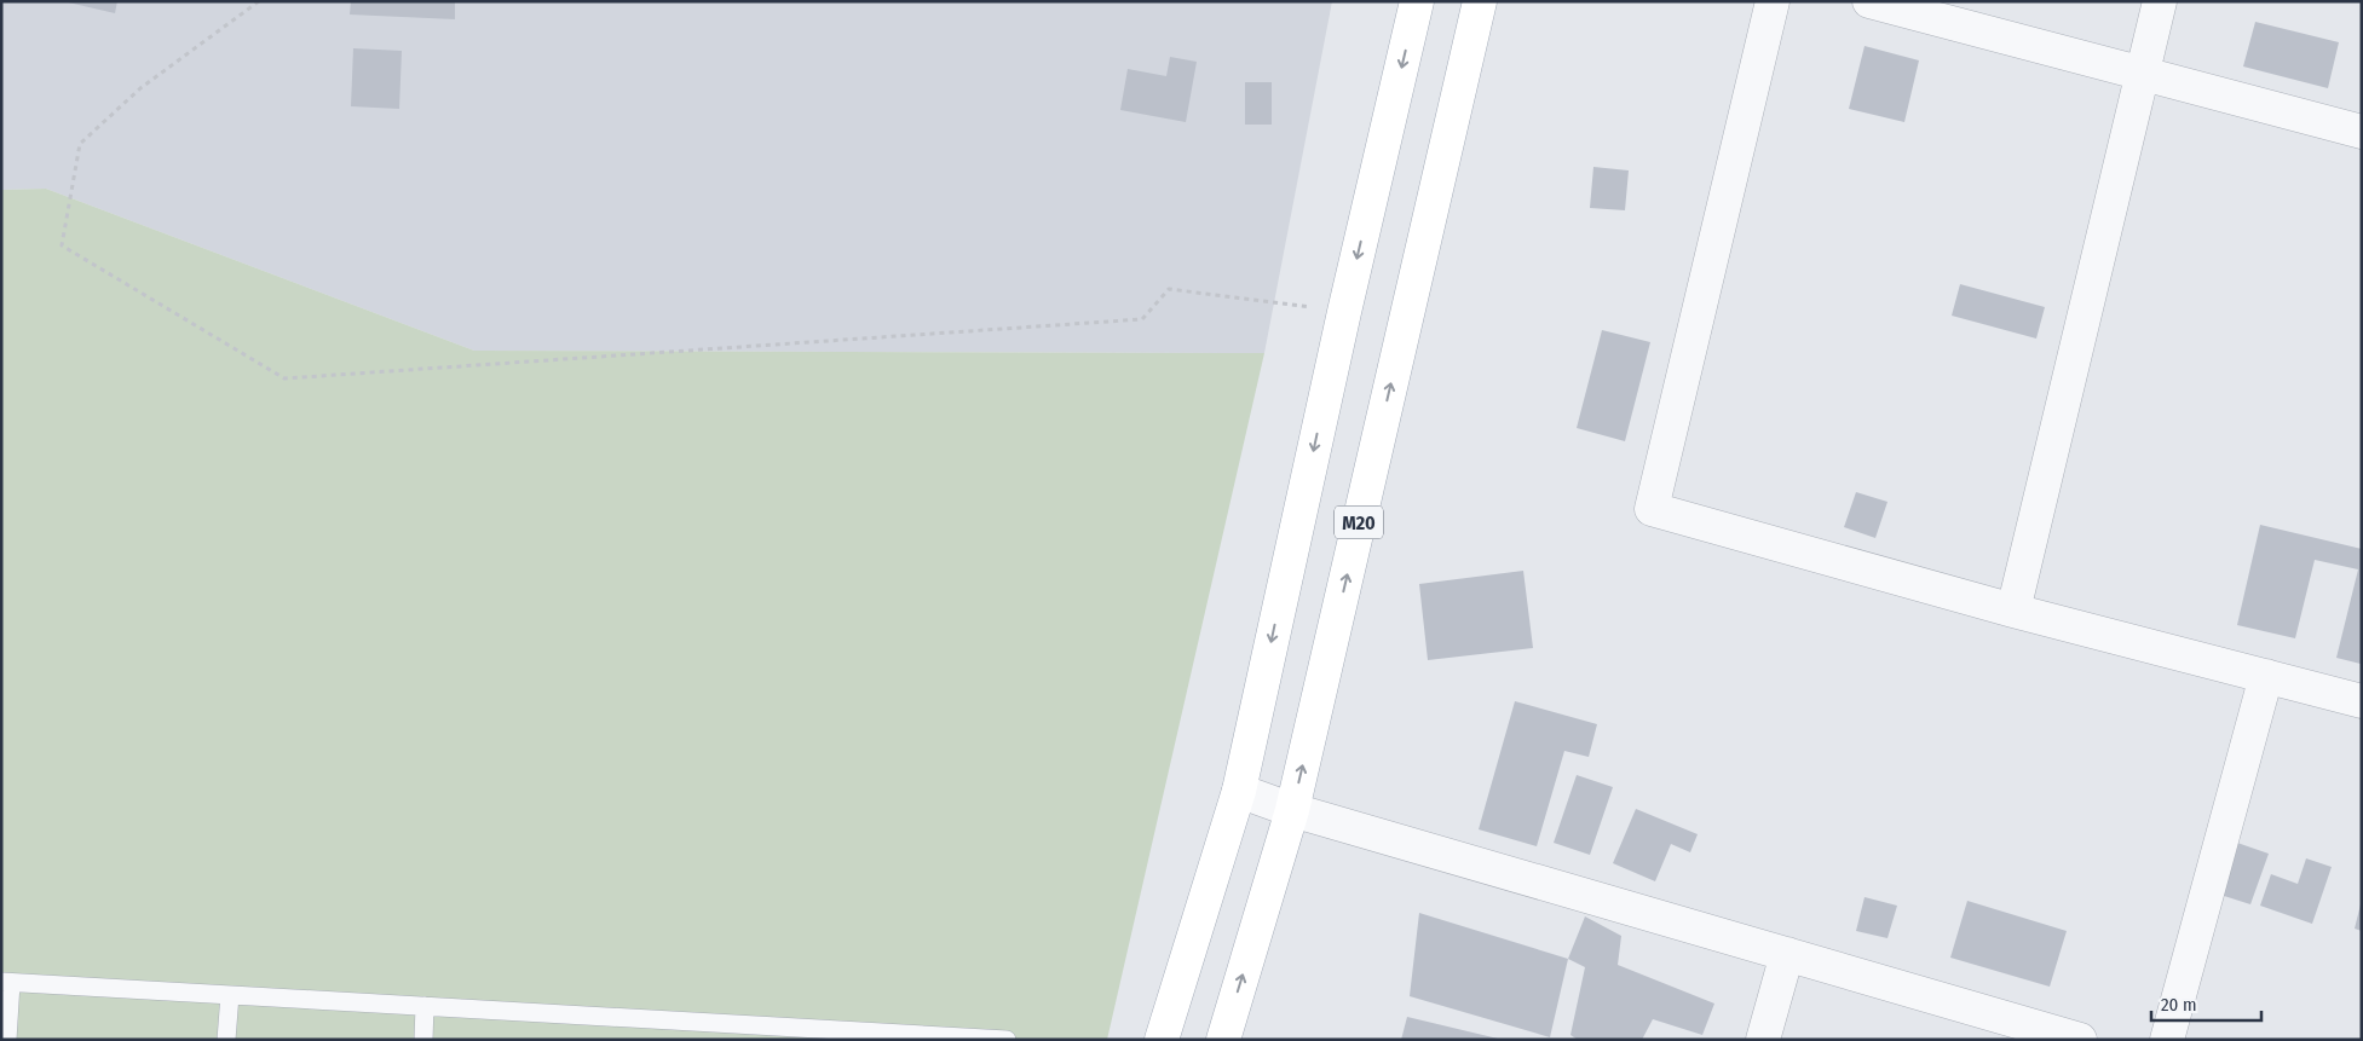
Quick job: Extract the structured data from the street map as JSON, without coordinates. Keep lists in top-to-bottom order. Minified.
{"streets":{"main road":["M20"]},"scale_bar":"20 m"}
